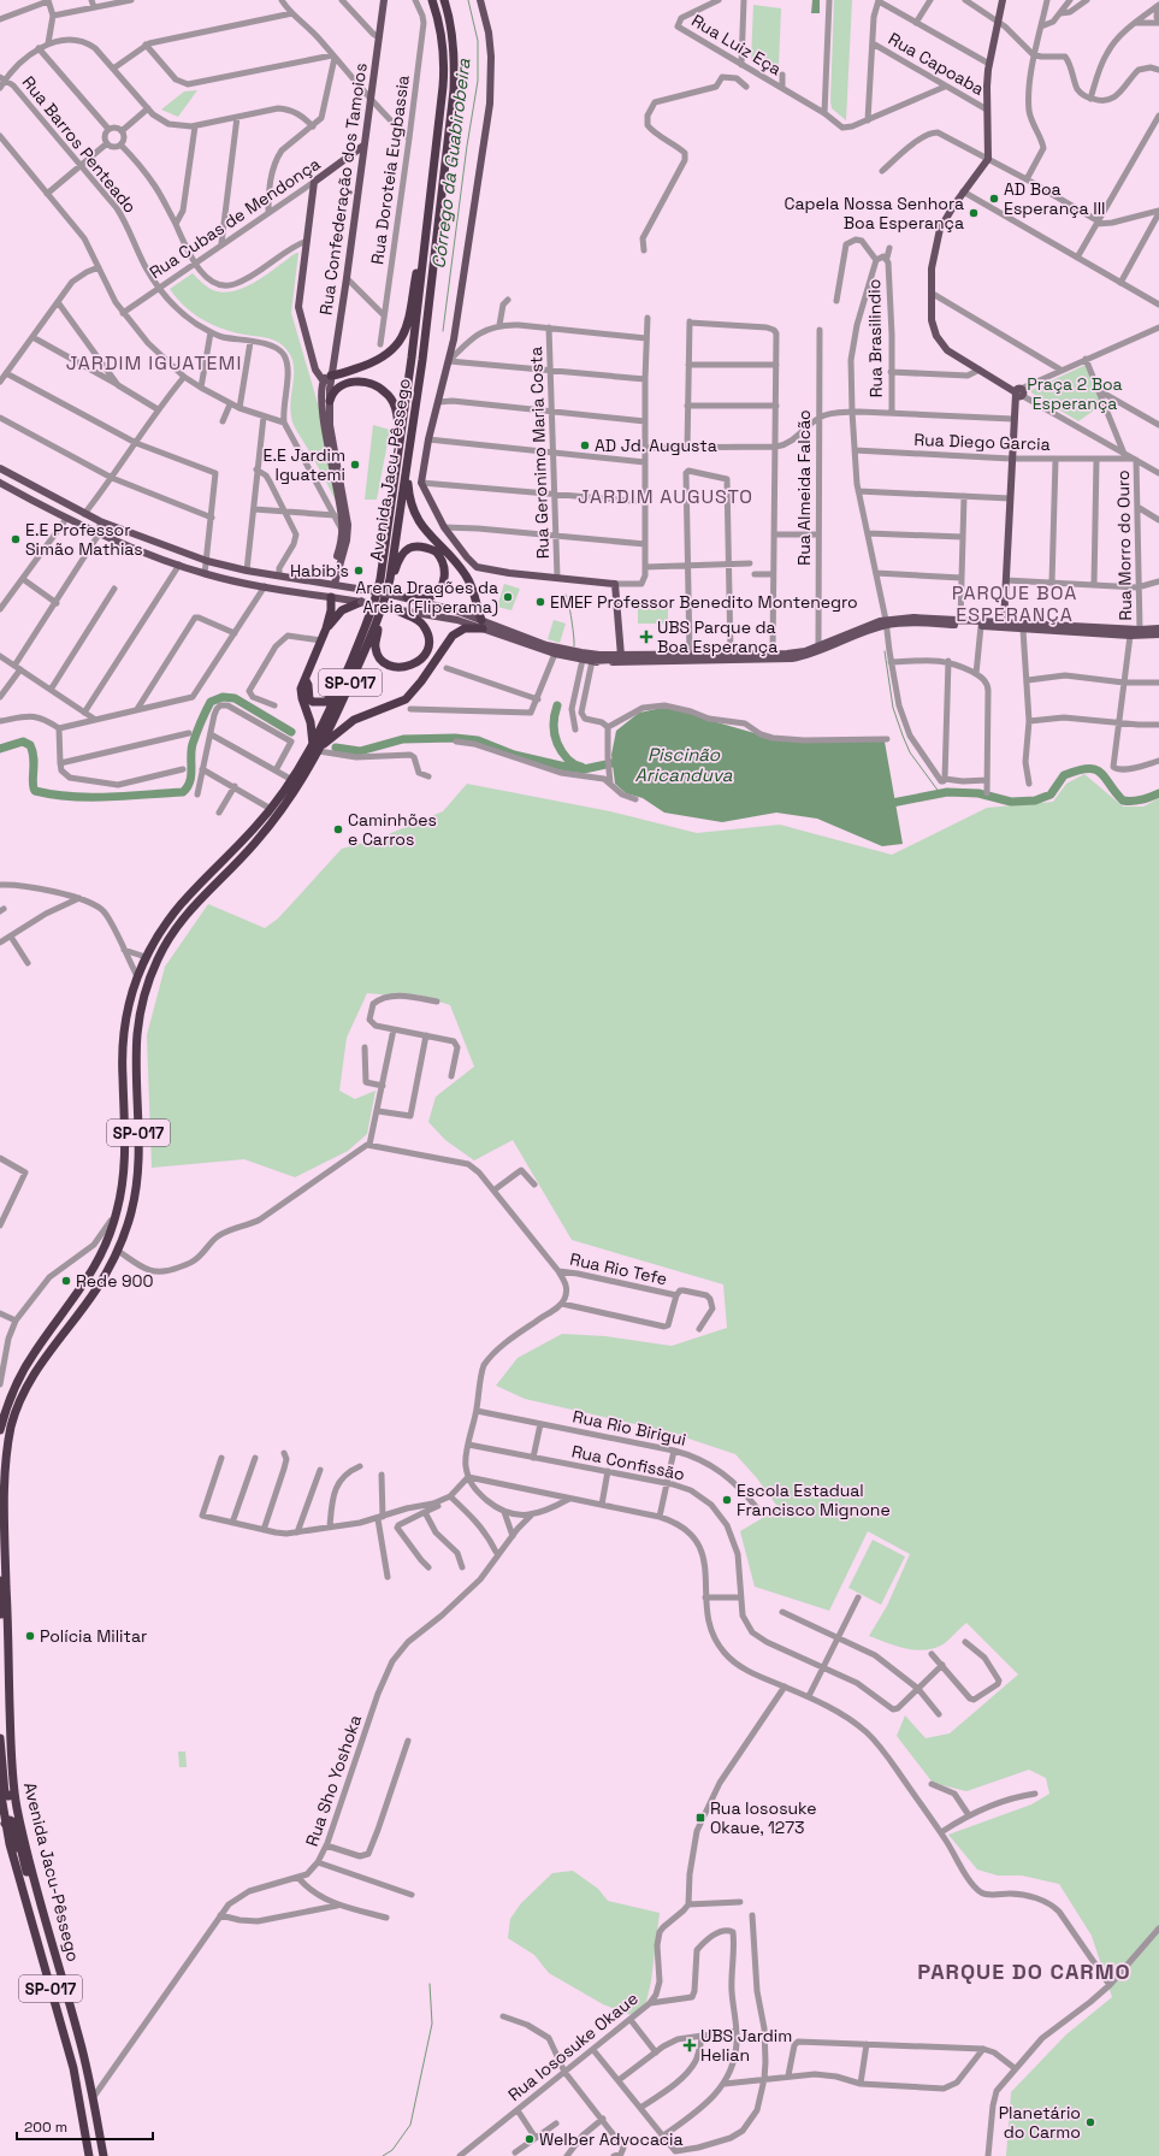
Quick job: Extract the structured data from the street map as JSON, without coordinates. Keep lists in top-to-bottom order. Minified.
{"streets":{"highway":["Avenida Jacu-Pêssego","SP-017"],"main road":["Rua Confederação dos Tamoios","Rua Cubas de Mendonça"],"street":["Rua Luiz Eça","Rua Capoaba","Rua Barros Penteado","Rua Doroteia Eugbassia","Rua Brasilindio","Rua Diego Garcia","Rua Geronimo Maria Costa","Rua Almeida Falcão","Rua Morro do Ouro","Rua Rio Tefe","Rua Rio Birigui","Rua Confissão","Rua Sho Yoshoka","Rua Iososuke Okaue"]},"crossings":[["Rua Barros Penteado","Rua Confederação dos Tamoios"],["Rua Barros Penteado","Rua Cubas de Mendonça"],["Rua Confederação dos Tamoios","Rua Cubas de Mendonça"],["Rua Diego Garcia","Rua Morro do Ouro"],["Avenida Jacu-Pêssego","Rua Sho Yoshoka"]],"districts":["JARDIM IGUATEMI","JARDIM AUGUSTO","PARQUE BOA ESPERANÇA","PARQUE DO CARMO"],"water":["Córrego da Guabirobeira","Piscinão Aricanduva"],"parks":["Praça 2 Boa Esperança"],"places":{"other":["AD Boa Esperança III","Capela Nossa Senhora Boa Esperança","AD Jd. Augusta","E.E Jardim Iguatemi","E.E Professor Simão Mathias","Habib's","Arena Dragões da Areia (Fliperama)","EMEF Professor Benedito Montenegro","Caminhões e Carros","Rede 900","Escola Estadual Francisco Mignone","Polícia Militar","Planetário do Carmo","Welber Advocacia"],"health":["UBS Parque da Boa Esperança","UBS Jardim Helian"],"transit":["Rua Iososuke Okaue, 1273"]},"scale_bar":"200 m"}
